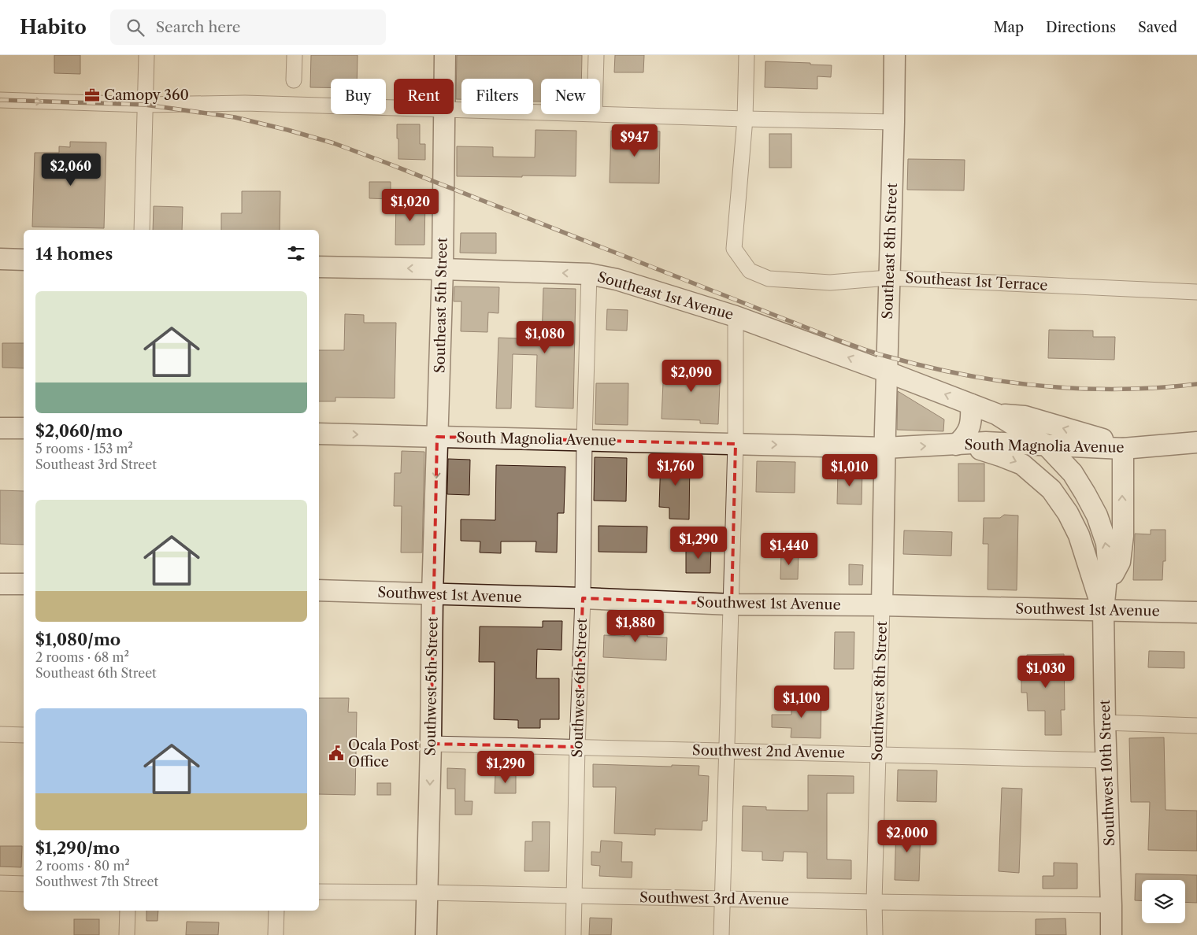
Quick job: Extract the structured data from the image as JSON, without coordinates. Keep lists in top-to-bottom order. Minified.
{"streets":{"main road":["Southeast 8th Street","Southeast 1st Avenue","Southeast 5th Street","South Magnolia Avenue","Southwest 1st Avenue","Southwest 5th Street","Southwest 8th Street","Southwest 10th Street"],"street":["Southeast 1st Terrace","Southwest 6th Street","Southwest 2nd Avenue","Southwest 3rd Avenue"]},"crossings":[["Southeast 8th Street","Southeast 1st Terrace"],["Southeast 8th Street","Southeast 1st Avenue"],["Southeast 8th Street","South Magnolia Avenue"],["Southeast 8th Street","Southwest 8th Street"],["Southeast 1st Avenue","Southeast 5th Street"],["Southeast 1st Avenue","South Magnolia Avenue"],["Southeast 1st Avenue","Southwest 6th Street"],["Southeast 1st Avenue","Southwest 10th Street"],["Southeast 5th Street","South Magnolia Avenue"],["Southeast 5th Street","Southwest 5th Street"],["South Magnolia Avenue","Southwest 5th Street"],["South Magnolia Avenue","Southwest 6th Street"],["South Magnolia Avenue","Southwest 8th Street"],["South Magnolia Avenue","Southwest 10th Street"],["Southwest 1st Avenue","Southwest 5th Street"],["Southwest 1st Avenue","Southwest 6th Street"],["Southwest 1st Avenue","Southwest 8th Street"],["Southwest 1st Avenue","Southwest 10th Street"],["Southwest 5th Street","Southwest 2nd Avenue"],["Southwest 5th Street","Southwest 3rd Avenue"],["Southwest 6th Street","Southwest 2nd Avenue"],["Southwest 6th Street","Southwest 3rd Avenue"],["Southwest 8th Street","Southwest 2nd Avenue"],["Southwest 8th Street","Southwest 3rd Avenue"],["Southwest 2nd Avenue","Southwest 10th Street"],["Southwest 10th Street","Southwest 3rd Avenue"]],"one_way":["Southeast 1st Avenue","Southwest 5th Street"],"places":{"office":["Camopy 360"],"public building":["Ocala Post Office"]},"page":{"header":"Habito","search":"Search here","nav":["Map","Directions","Saved"],"chip":["Buy","Rent","Filters","New"],"price":["$947","$2,060","$1,020","$1,080","$2,090","$1,760","$1,010","$1,290","$1,440","$1,880","$1,030","$1,100","$1,290","$2,000"],"heading":"14 homes","list":[{"name":"$2,060/mo","note":"5 rooms · 153 m² · Southeast 3rd Street"},{"name":"$1,080/mo","note":"2 rooms · 68 m² · Southeast 6th Street"},{"name":"$1,290/mo","note":"2 rooms · 80 m² · Southwest 7th Street"}]}}
